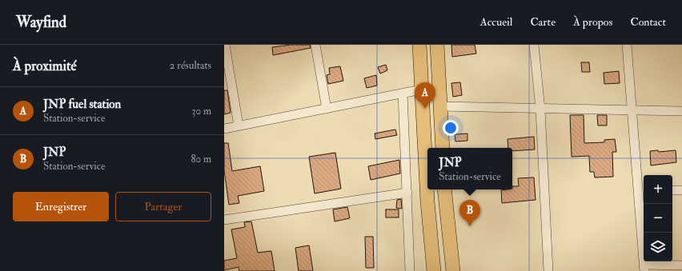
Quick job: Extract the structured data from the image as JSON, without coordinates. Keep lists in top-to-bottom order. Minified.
{"page":{"header":"Wayfind","nav":["Accueil","Carte","À propos","Contact"],"heading":["À proximité","2 résultats"],"pins":["A","B"],"list":[{"mark":"A","name":"JNP fuel station","note":"Station-service","value":"30 m"},{"mark":"B","name":"JNP","note":"Station-service","value":"80 m"}],"popup":["JNP","Station-service"],"map_buttons":["+","−"],"buttons":["Enregistrer","Partager"]}}
